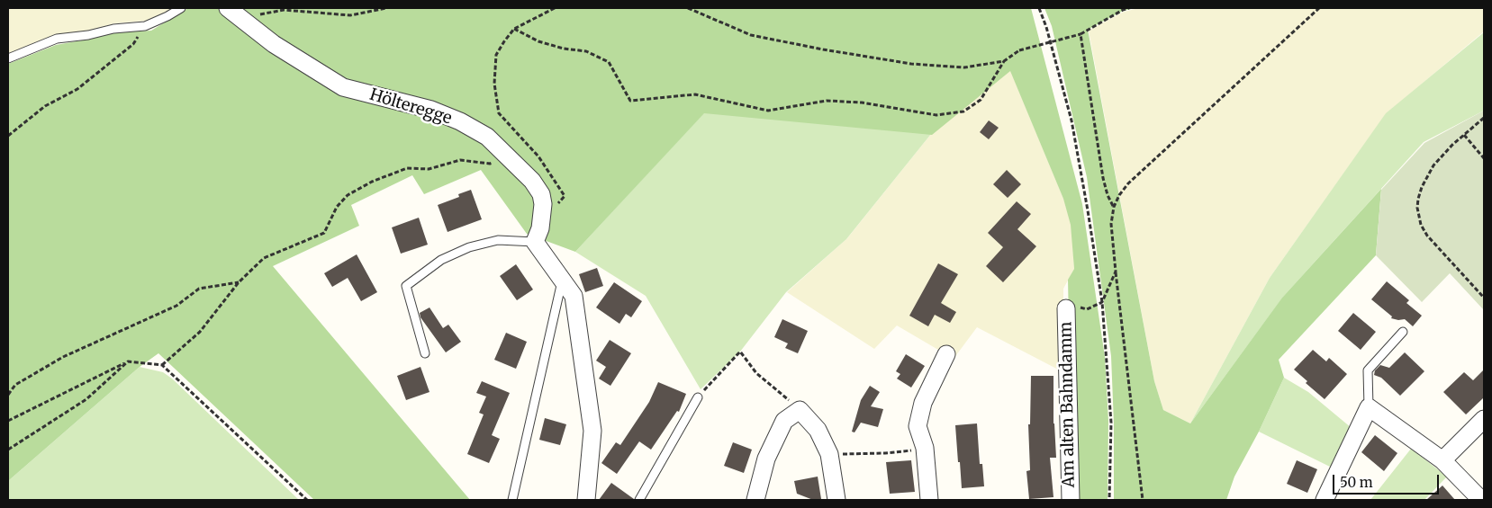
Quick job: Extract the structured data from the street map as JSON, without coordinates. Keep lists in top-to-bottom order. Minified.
{"streets":{"street":["Hölteregge","Am alten Bahndamm"]},"scale_bar":"50 m"}
